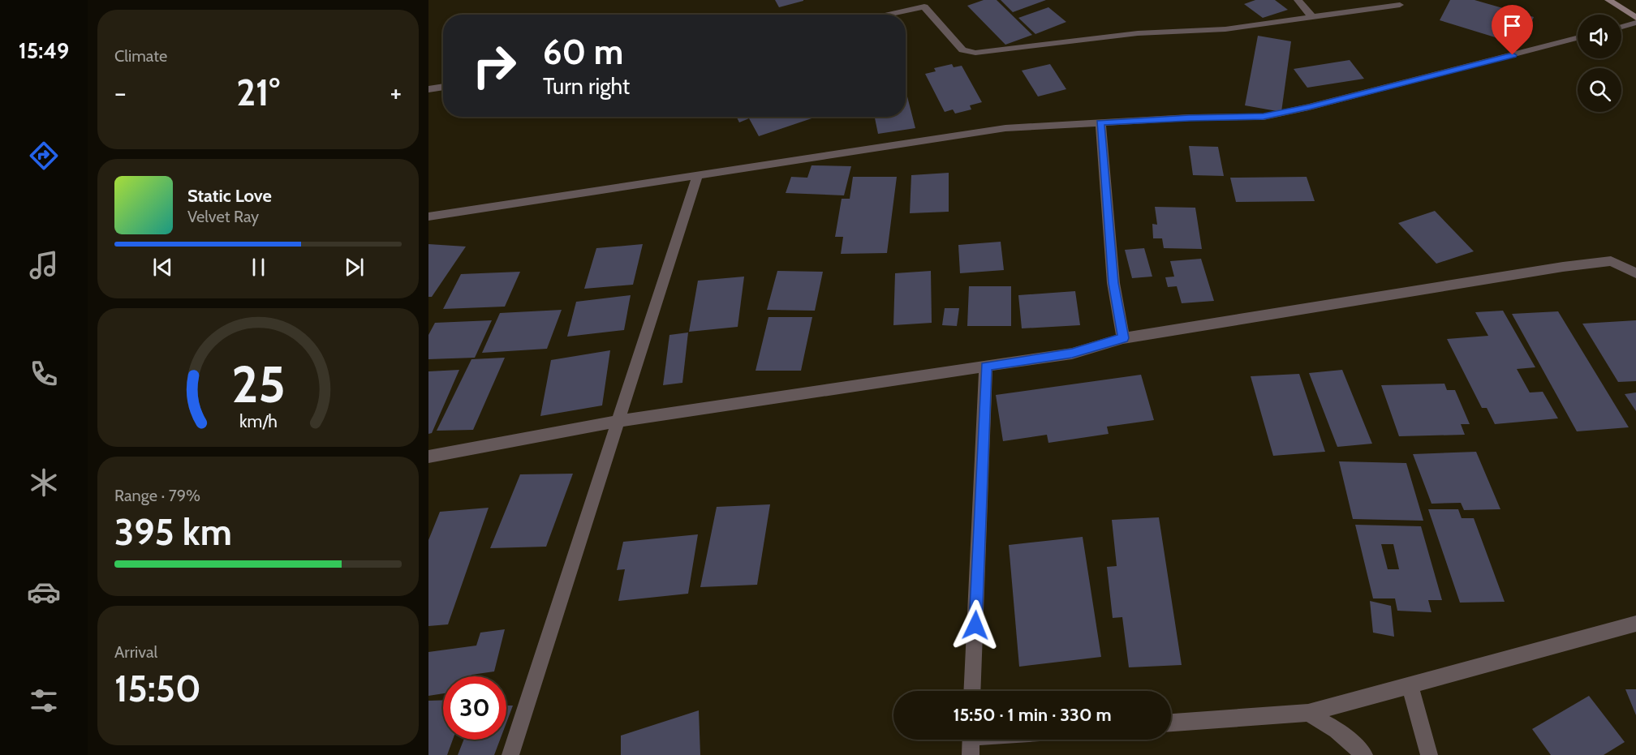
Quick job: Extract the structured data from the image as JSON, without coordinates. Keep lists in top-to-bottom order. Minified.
{"page":{"tabs":"15:49","tile":["Climate",["Range · 79%","395 km"],["Arrival","15:50"]],"turn":["60 m","Turn right"],"heat":["−","21°","+"],"song":["Static Love","Velvet Ray"],"limit":"30","trip":"15:50 · 1 min · 330 m","gauge":["25","km/h"]}}
